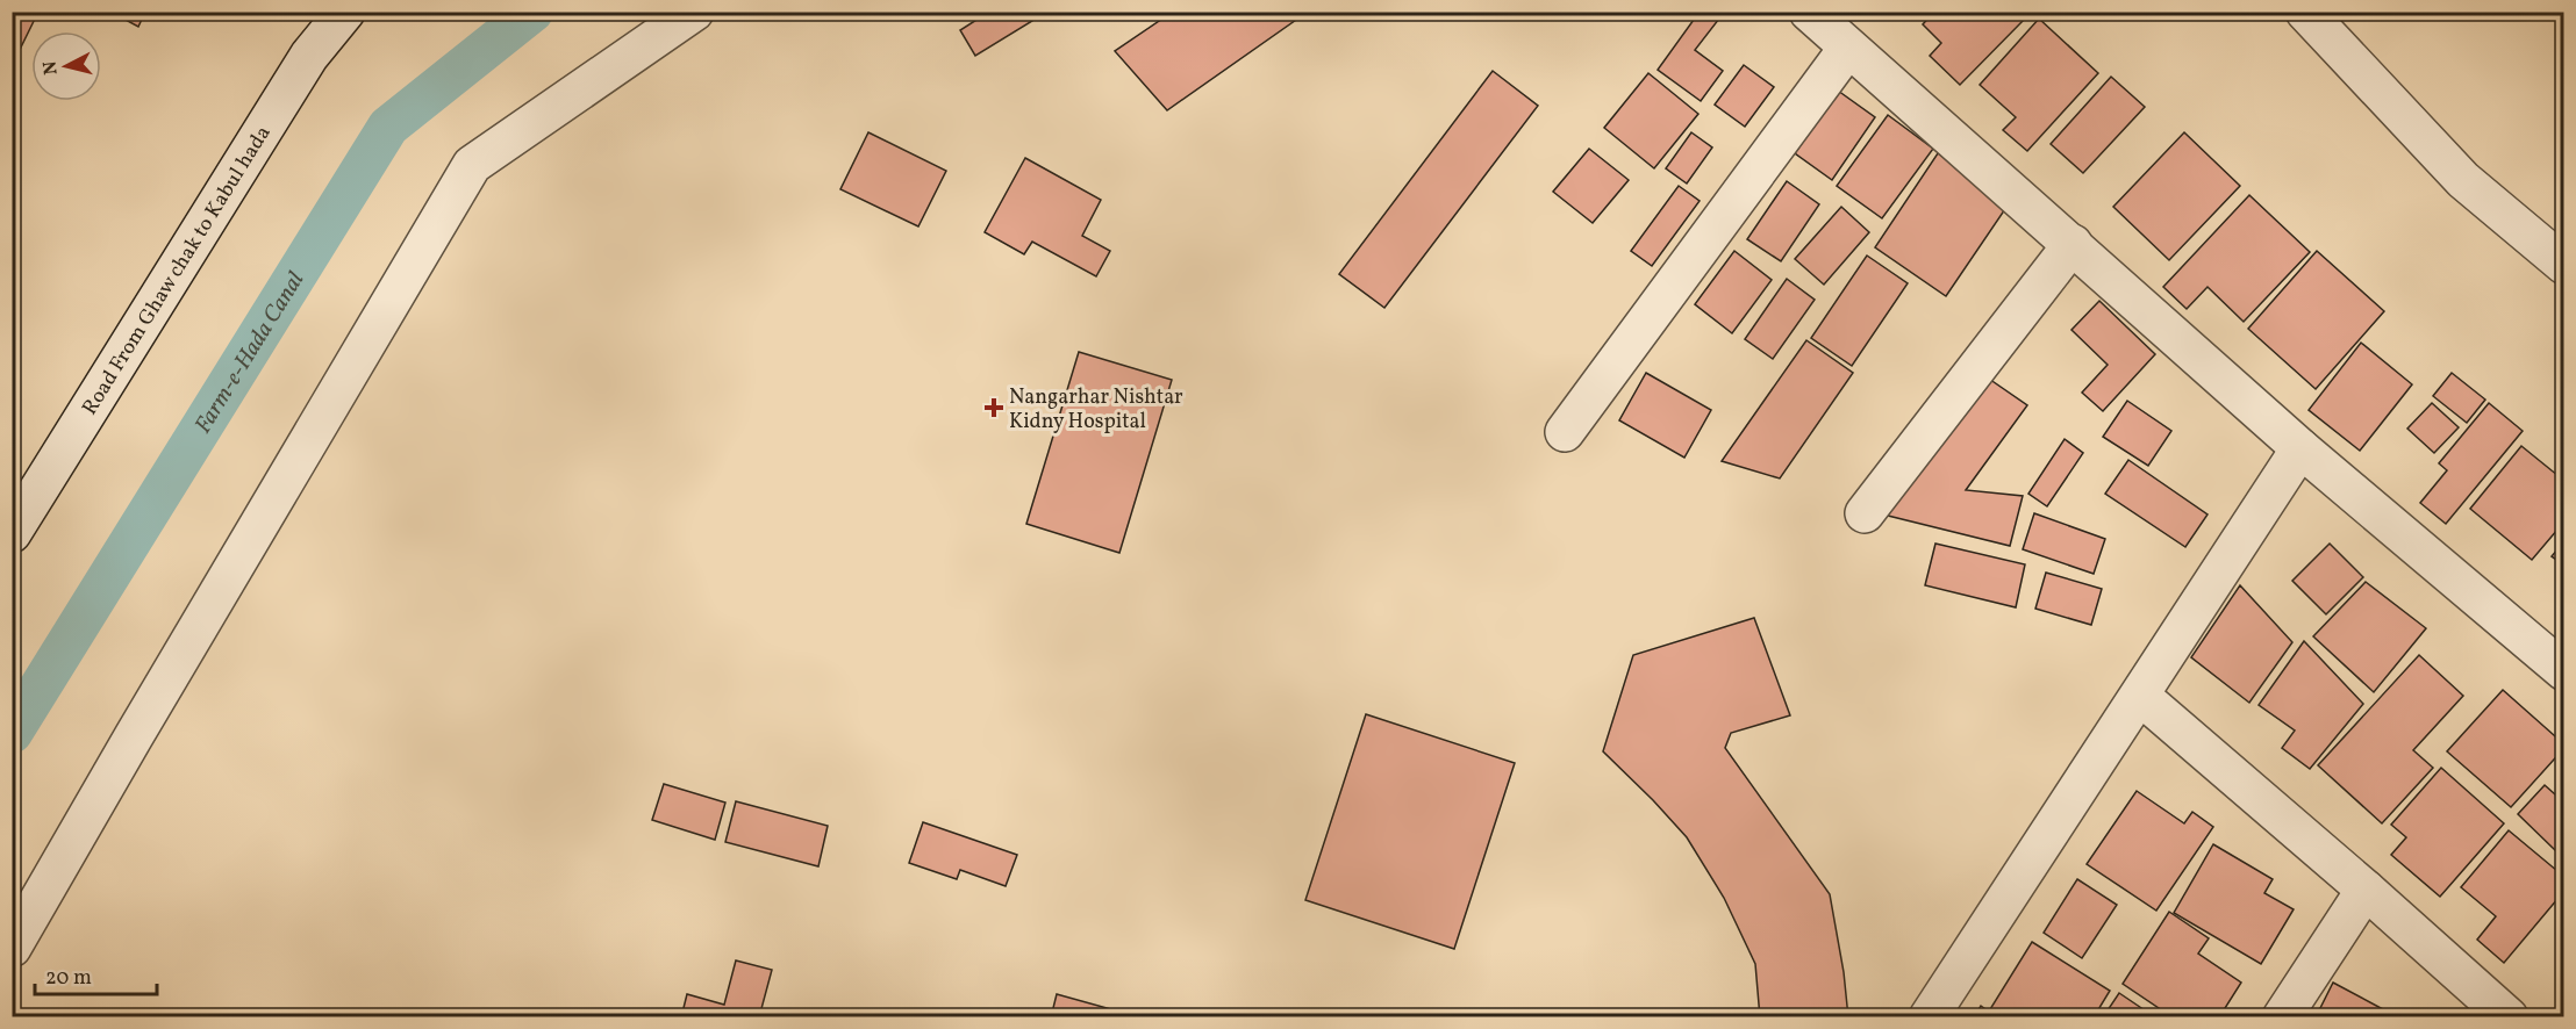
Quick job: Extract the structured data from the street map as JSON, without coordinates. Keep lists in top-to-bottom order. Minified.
{"streets":{"street":["Road From Ghaw chak to Kabul hada"]},"water":["Farm-e-Hada Canal"],"places":{"health":["Nangarhar Nishtar Kidny Hospital"]},"scale_bar":"20 m","north":"left"}
